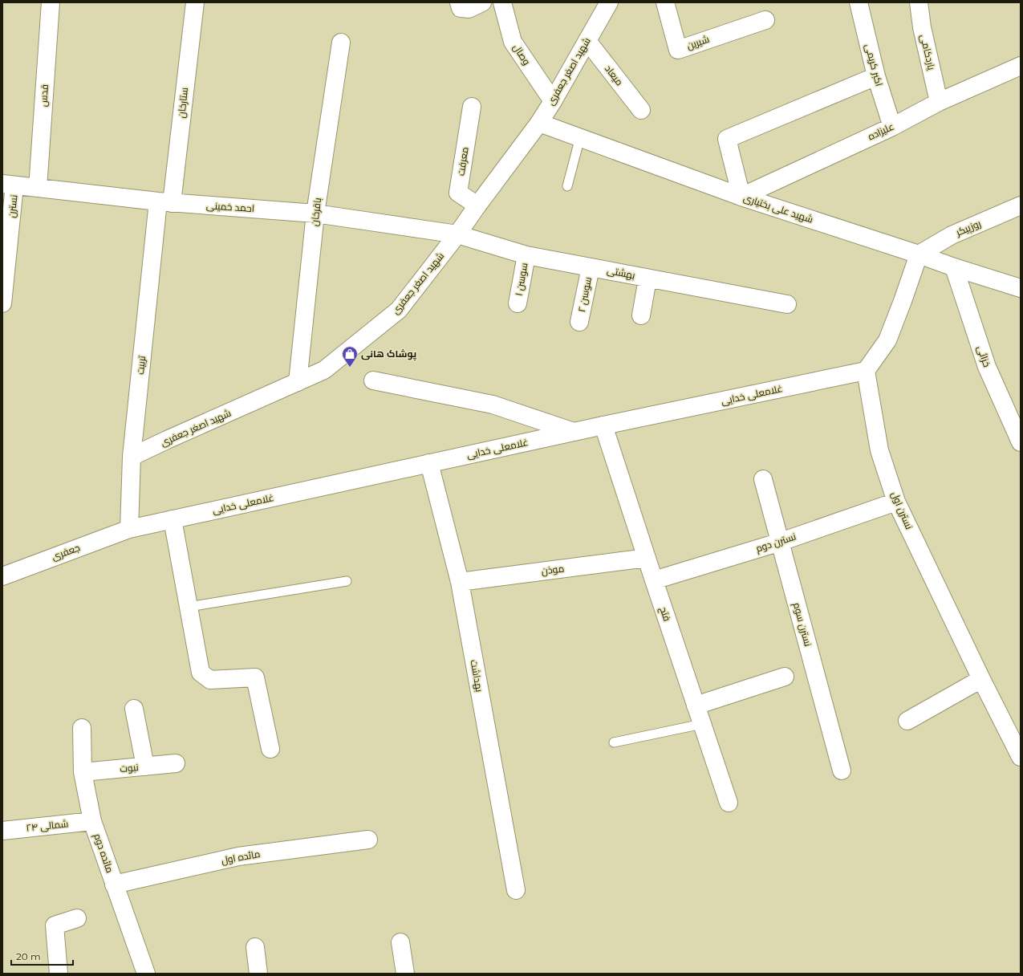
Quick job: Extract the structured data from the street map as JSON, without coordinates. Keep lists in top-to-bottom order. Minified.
{"streets":{"street":["شیرین","یاردکامی","وصال","اکبر کریمی","شهید اصغر جعفری","میعاد","قدس","ستارخان","علیزاده","معرفت","نسترن","احمد خمینی","شهید علی بختیاری","باقرخان","روزپیکر","بهشتی","سوسن ۱","سوسن ۲","خزائی","تربیت","غلامعلی خدایی","نسترن اول","نسترن دوم","جعفری","موذن","فتح","نسترن سوم","بهداشت","نبوت","۲۴ شمالی","مائده دوم","مائده اول"]},"crossings":[["یاردکامی","علیزاده"],["وصال","شهید اصغر جعفری"],["اکبر کریمی","علیزاده"],["شهید اصغر جعفری","میعاد"],["شهید اصغر جعفری","معرفت"],["شهید اصغر جعفری","احمد خمینی"],["شهید اصغر جعفری","شهید علی بختیاری"],["شهید اصغر جعفری","باقرخان"],["شهید اصغر جعفری","بهشتی"],["شهید اصغر جعفری","تربیت"],["قدس","احمد خمینی"],["ستارخان","احمد خمینی"],["ستارخان","تربیت"],["علیزاده","شهید علی بختیاری"],["نسترن","احمد خمینی"],["احمد خمینی","باقرخان"],["احمد خمینی","بهشتی"],["احمد خمینی","تربیت"],["شهید علی بختیاری","روزپیکر"],["شهید علی بختیاری","خزائی"],["بهشتی","سوسن ۱"],["بهشتی","سوسن ۲"],["تربیت","غلامعلی خدایی"],["تربیت","جعفری"],["غلامعلی خدایی","نسترن اول"],["غلامعلی خدایی","جعفری"],["غلامعلی خدایی","فتح"],["غلامعلی خدایی","بهداشت"],["نسترن اول","نسترن دوم"],["نسترن دوم","فتح"],["نسترن دوم","نسترن سوم"],["موذن","فتح"],["موذن","بهداشت"],["نبوت","مائده دوم"],["۲۴ شمالی","مائده دوم"],["مائده دوم","مائده اول"]],"places":{"shop":["پوشاک هانی"]},"scale_bar":"20 m"}
